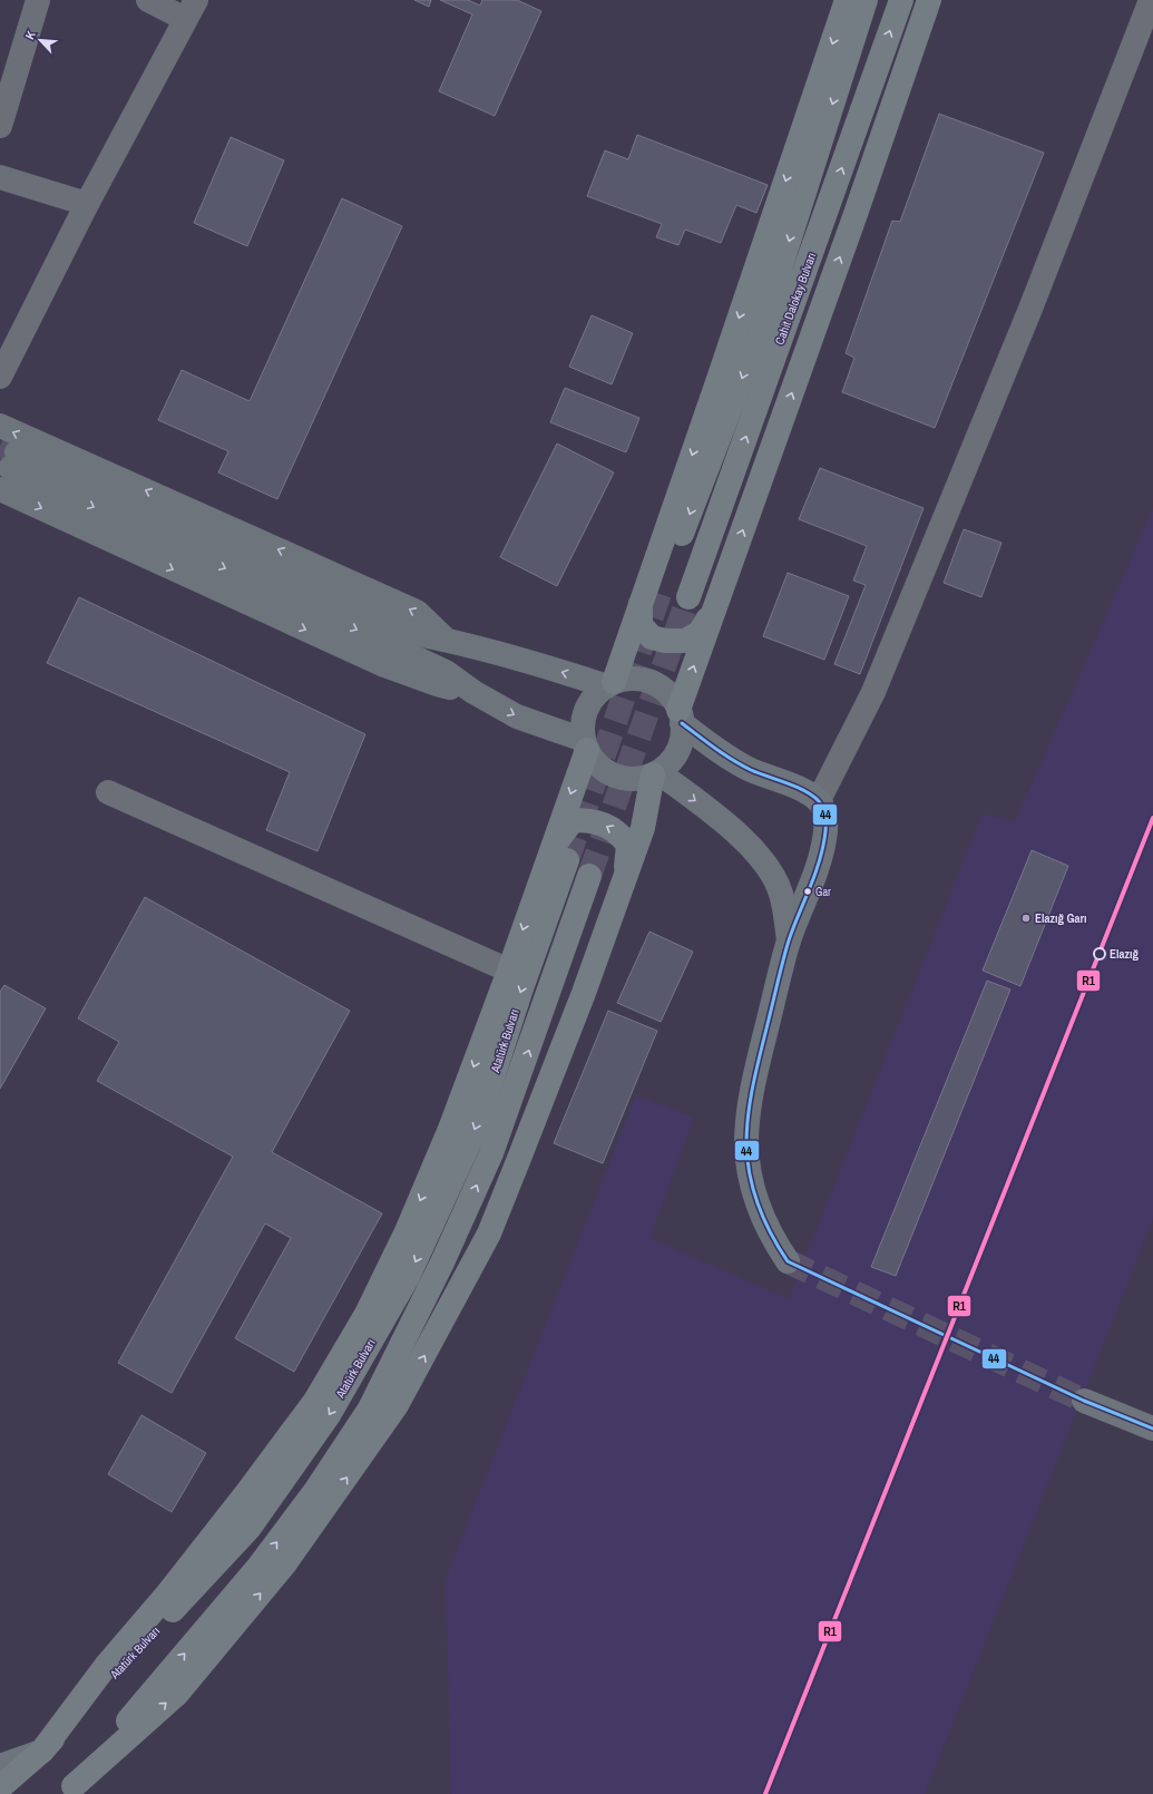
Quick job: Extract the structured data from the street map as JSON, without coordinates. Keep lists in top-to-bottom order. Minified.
{"streets":{"main road":["Cahit Dalokay Bulvarı","Atatürk Bulvarı"]},"places":["Gar","Elazığ Garı","Elazığ"],"lines":["transit line 44","transit line R1"],"north":"top left"}
